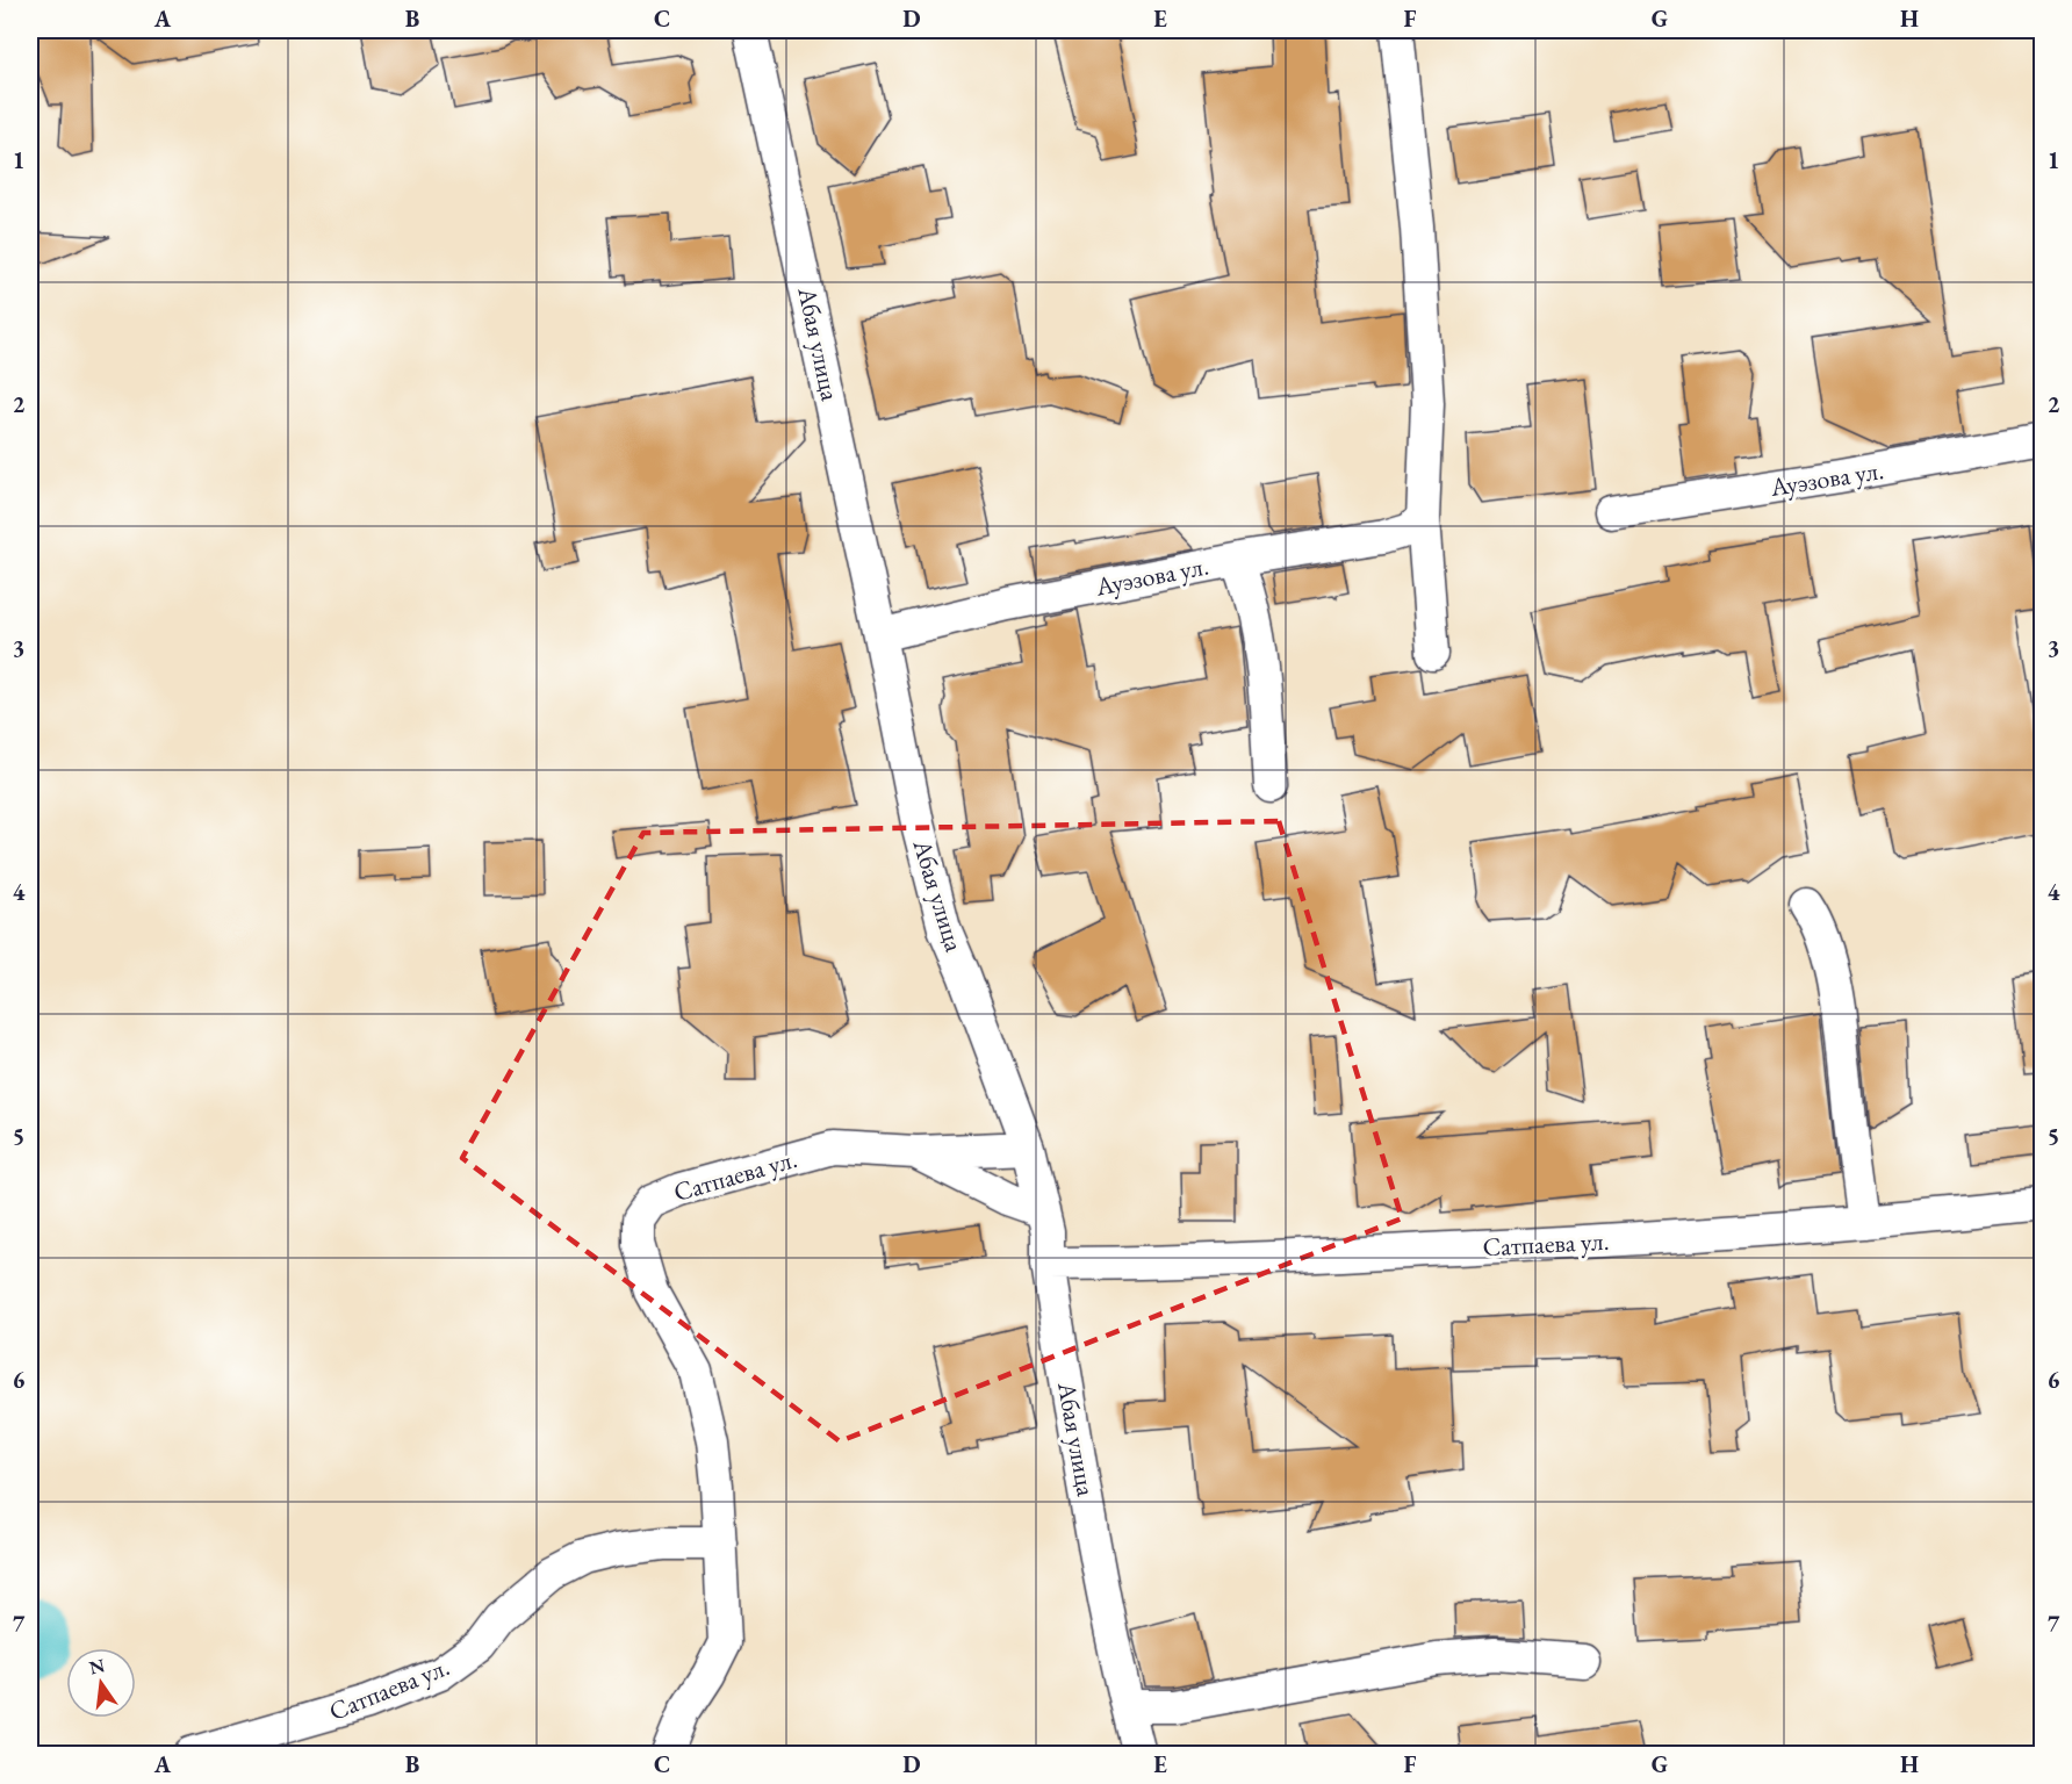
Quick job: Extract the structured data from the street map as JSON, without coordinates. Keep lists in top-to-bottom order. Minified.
{"streets":{"street":["Абая улица","Ауэзова ул.","Сатпаева ул."]},"crossings":[["Абая улица","Ауэзова ул."],["Абая улица","Сатпаева ул."]],"north":"top","grid":{"columns":["A","B","C","D","E","F","G","H"],"rows":["1","2","3","4","5","6","7"]}}
